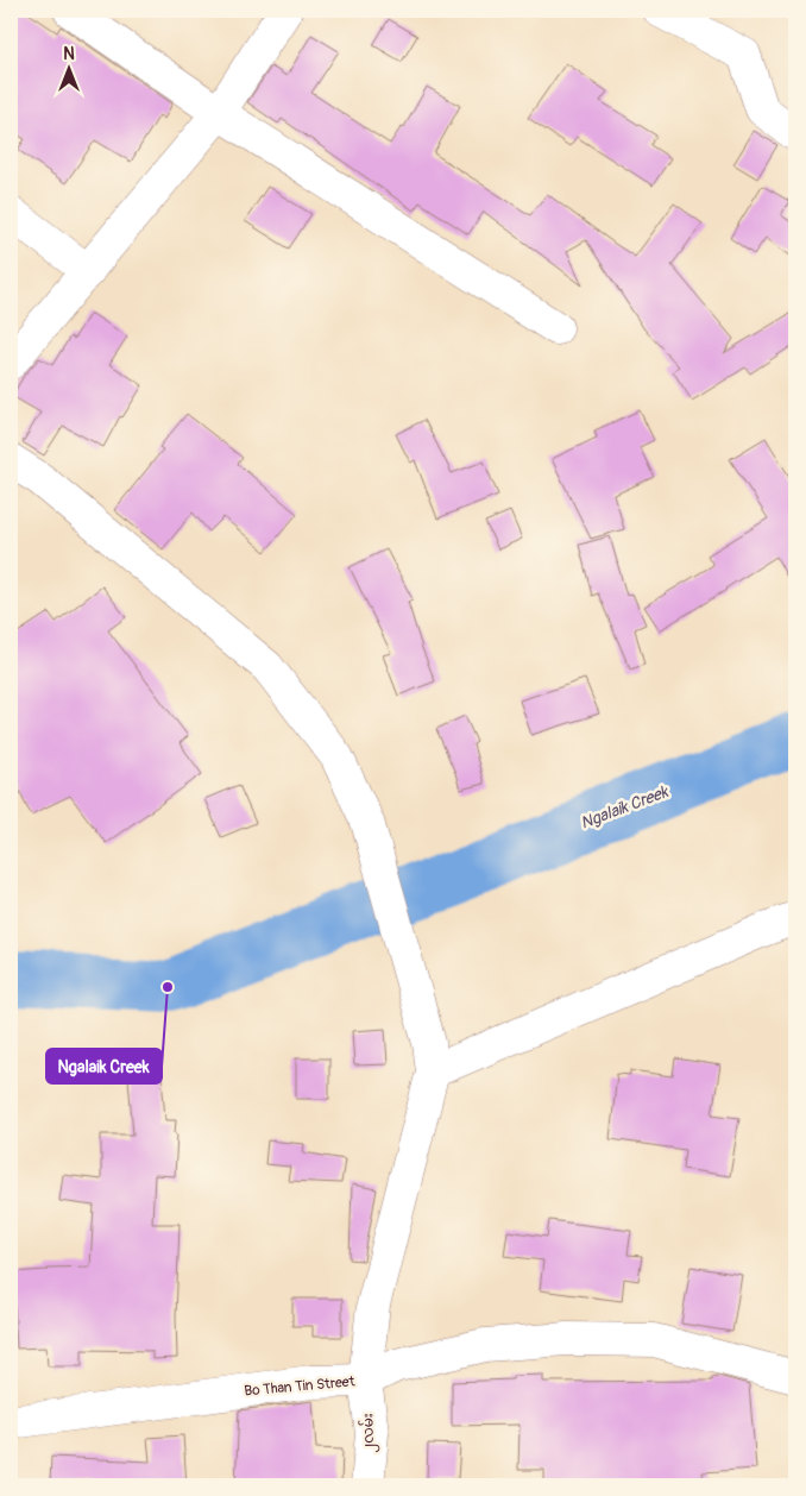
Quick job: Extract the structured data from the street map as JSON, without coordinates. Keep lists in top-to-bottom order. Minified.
{"streets":{"street":["Bo Than Tin Street","၂လမ်း"]},"crossings":[["Bo Than Tin Street","၂လမ်း"]],"water":["Ngalaik Creek"],"places":["Ngalaik Creek"],"north":"top"}
